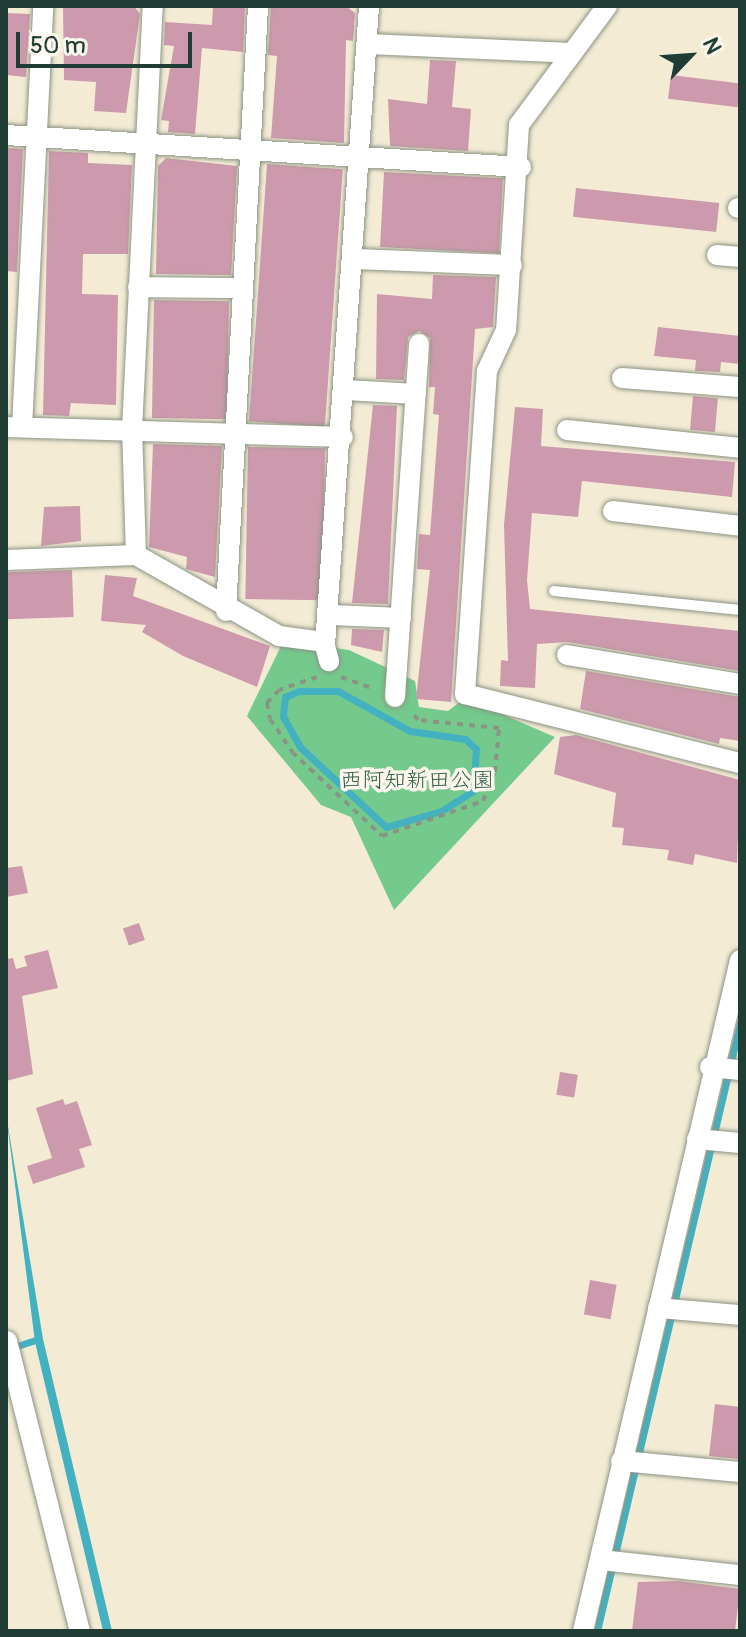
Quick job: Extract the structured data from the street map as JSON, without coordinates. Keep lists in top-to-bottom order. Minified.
{"parks":["西阿知新田公園"],"scale_bar":"50 m","north":"top right"}
